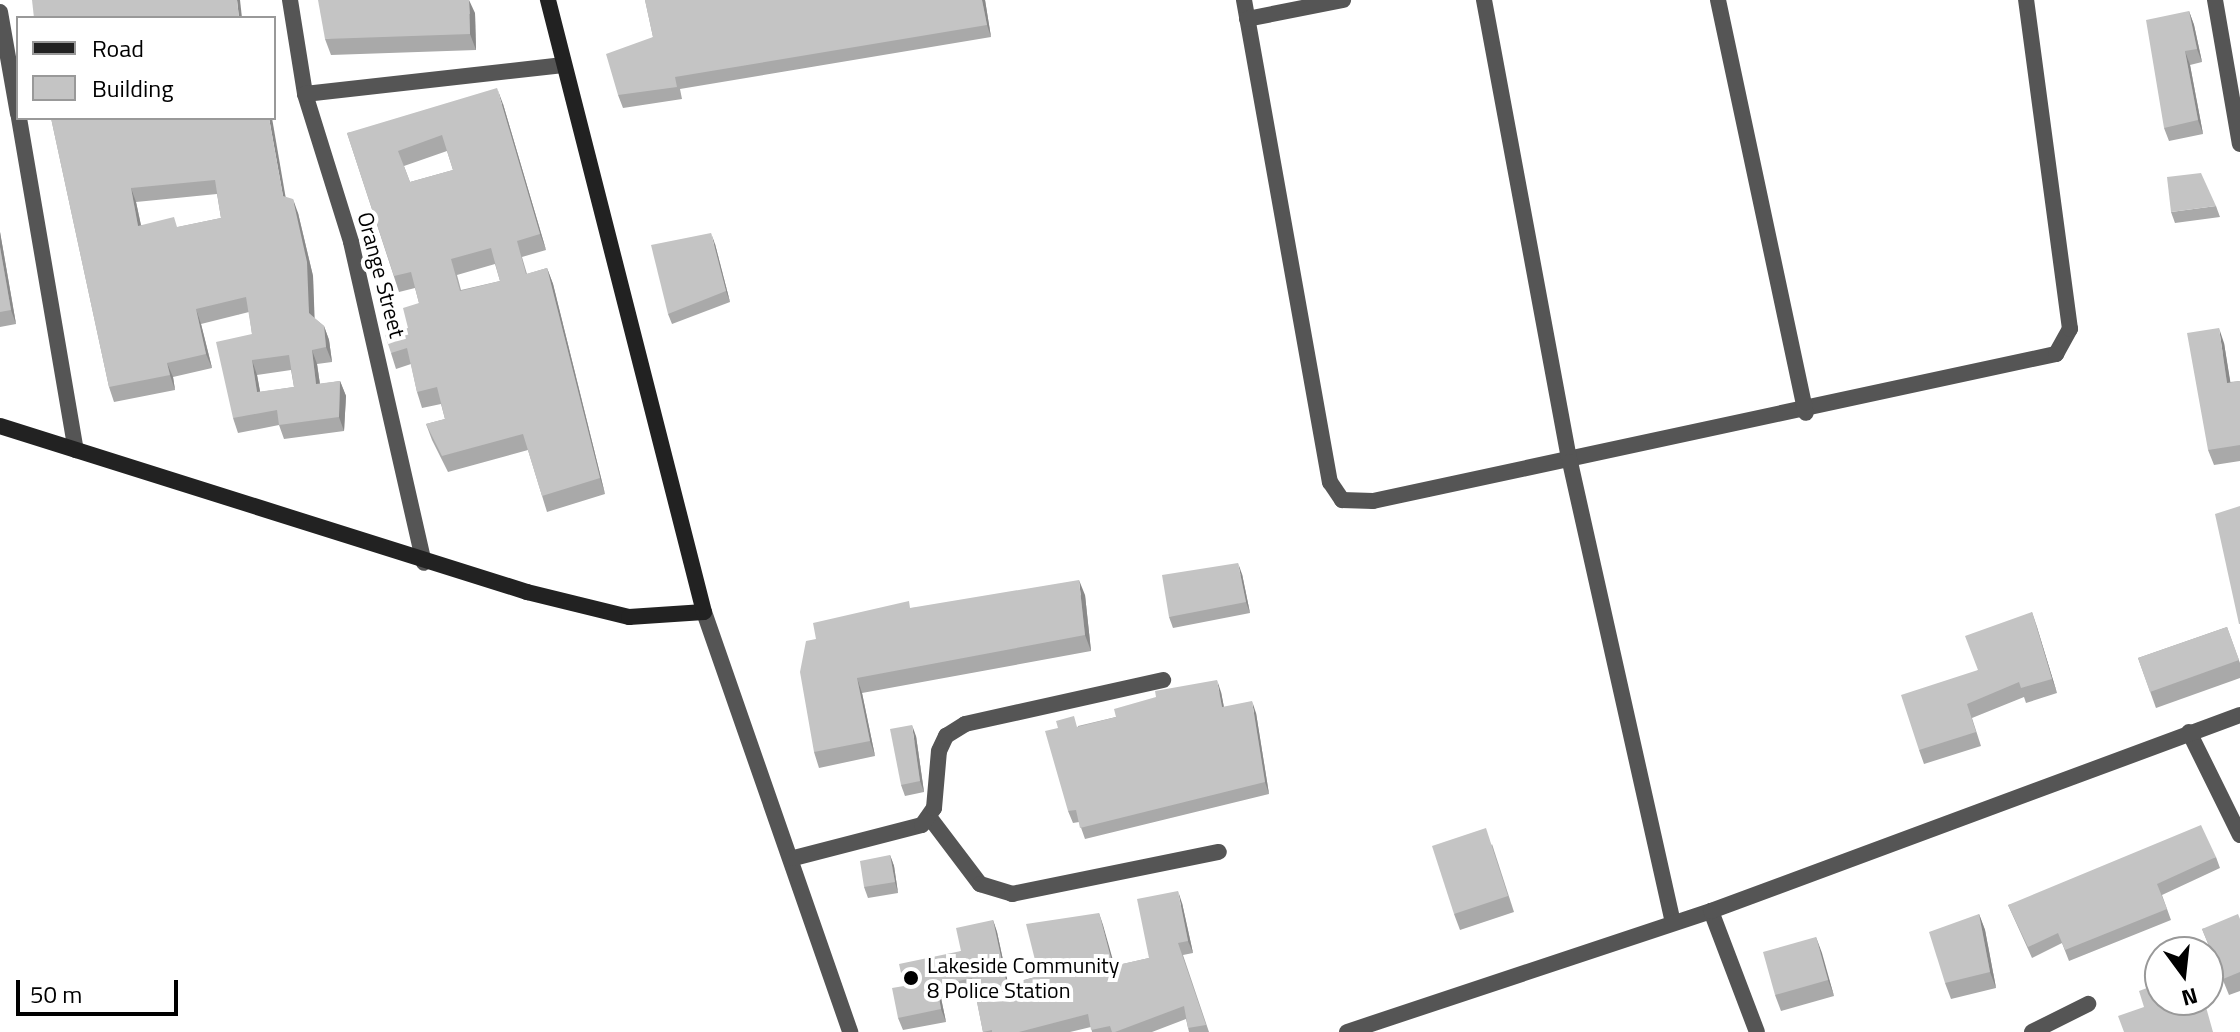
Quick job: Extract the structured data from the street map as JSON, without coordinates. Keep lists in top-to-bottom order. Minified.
{"streets":{"street":["Orange Street"]},"places":["Lakeside Community 8 Police Station"],"legend":["Road","Building"],"scale_bar":"50 m","north":"bottom"}
